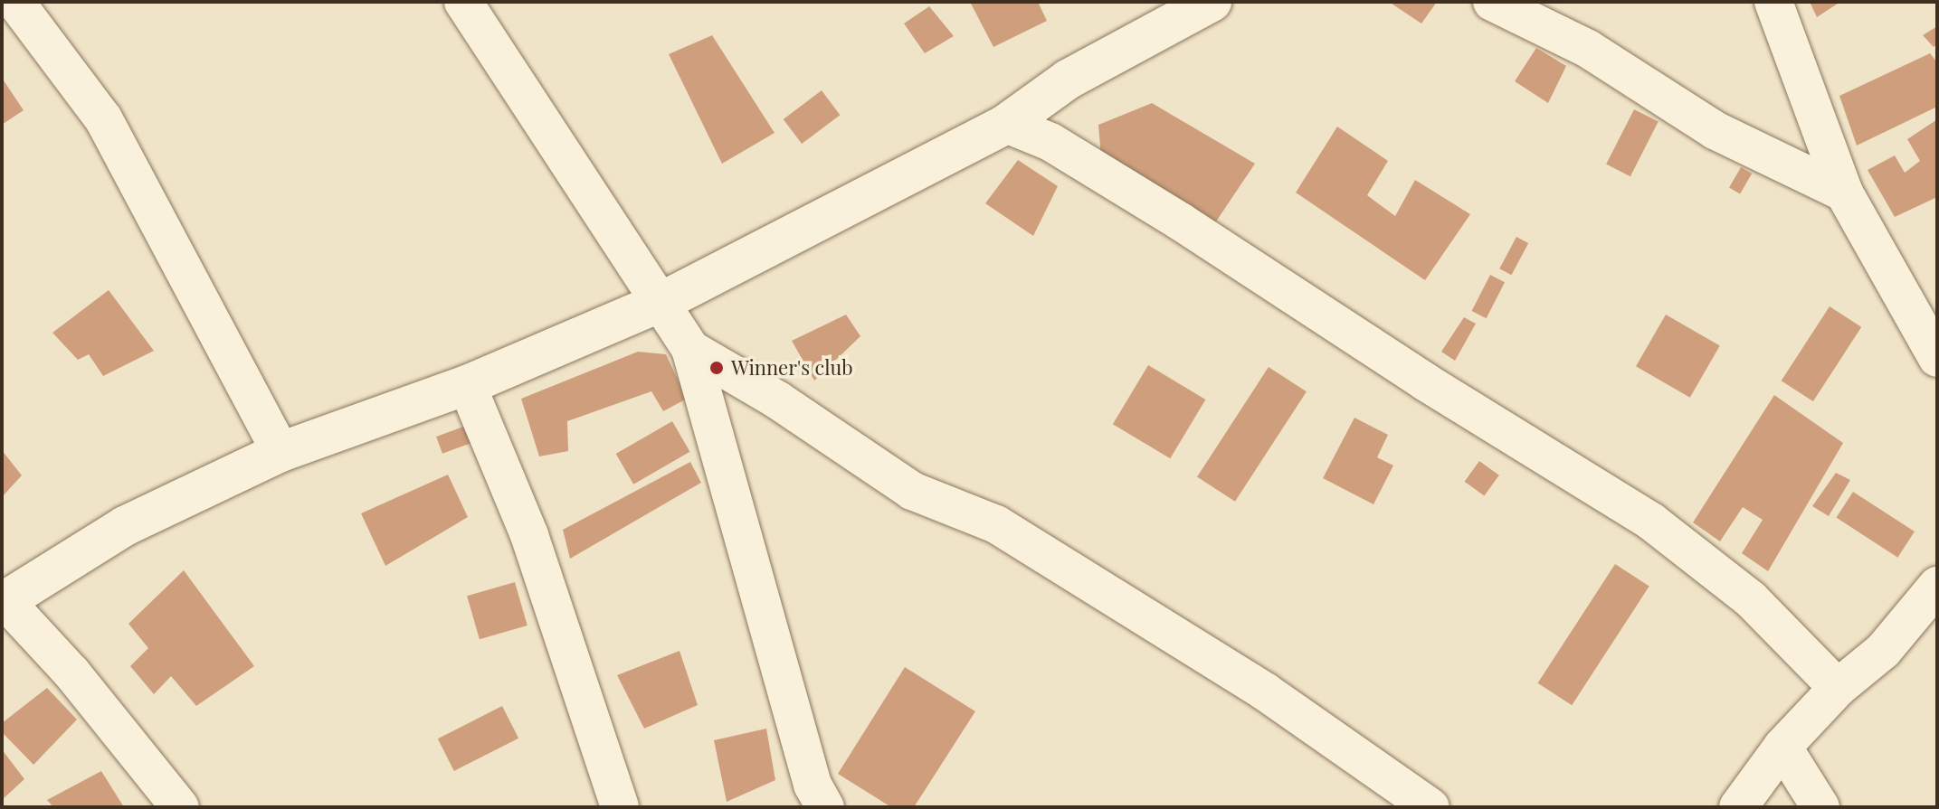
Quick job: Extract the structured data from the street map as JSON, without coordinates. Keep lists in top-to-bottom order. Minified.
{"places":["Winner's club"]}
